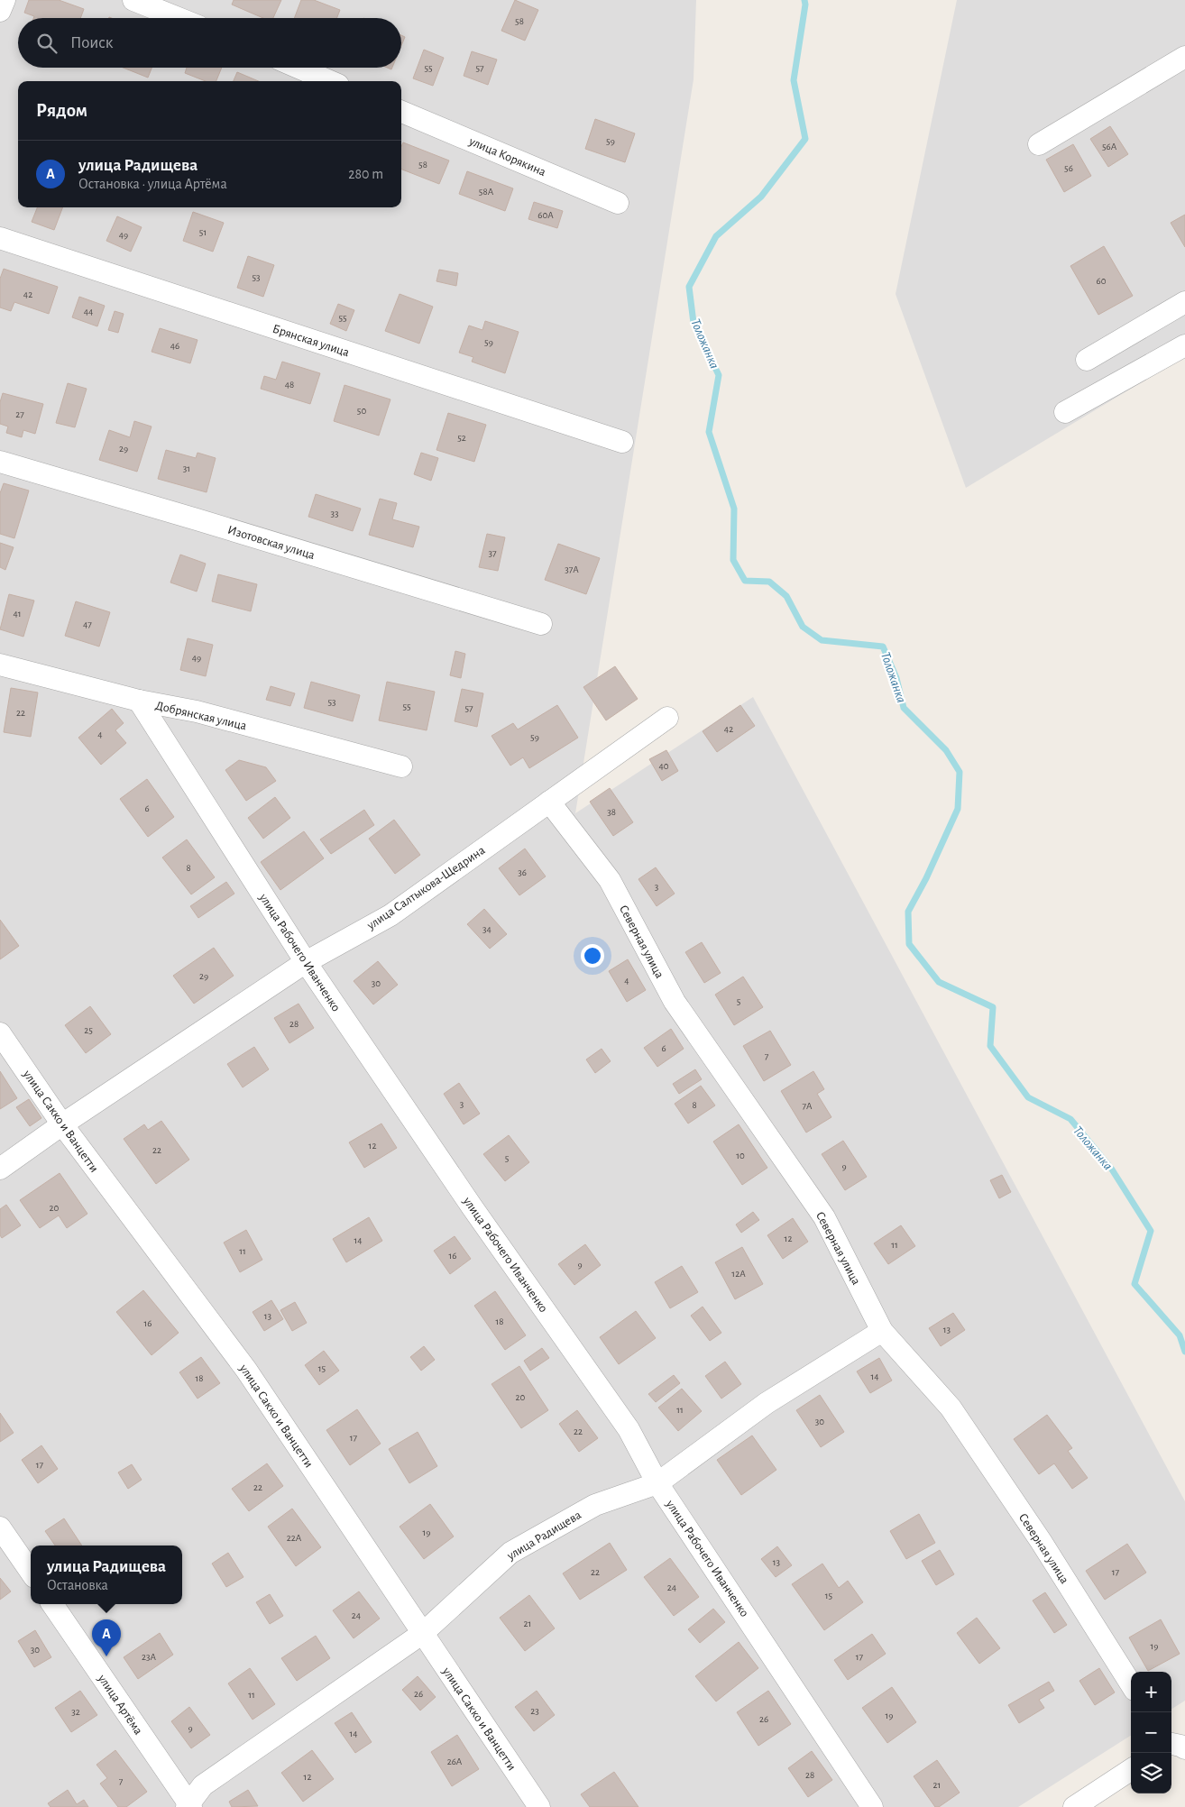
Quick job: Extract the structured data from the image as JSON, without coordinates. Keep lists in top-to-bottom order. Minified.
{"streets":{"street":["улица Корякина","Брянская улица","Изотовская улица","Добрянская улица","улица Салтыкова-Щедрина","Северная улица","улица Рабочего Иванченко","улица Сакко и Ванцетти","улица Радищева","улица Артёма"]},"crossings":[["Добрянская улица","улица Рабочего Иванченко"],["улица Салтыкова-Щедрина","Северная улица"],["улица Салтыкова-Щедрина","улица Рабочего Иванченко"],["улица Салтыкова-Щедрина","улица Сакко и Ванцетти"],["Северная улица","улица Радищева"],["улица Рабочего Иванченко","улица Радищева"],["улица Сакко и Ванцетти","улица Радищева"],["улица Радищева","улица Артёма"]],"water":["Толожанка"],"house_numbers":["58","55","57","59","56А","58","56","58А","60А","51","49","53","60","42","44","55","59","46","48","50","27","52","29","31","33","37","37А","41","47","49","53","55","57","22","42","4","59","40","6","38","8","36","3","34","29","4","30","5","28","25","6","7","3","8","7А","12","22","10","5","9","20","12","14","11","11","16","9","12А","13","18","16","13","15","14","18","20","11","30","22","17","17","22","19","22А","13","22","17","24","15","24","21","19","30","23А","17","26","11","23","32","19","26","9","14","26А","28","12","7","21"],"page":{"search":"Поиск","heading":"Рядом","list":[{"mark":"A","name":"улица Радищева","note":"Остановка · улица Артёма","value":"280 m"}],"popup":["улица Радищева","Остановка"],"pins":"A","map_buttons":["+","−"]}}
